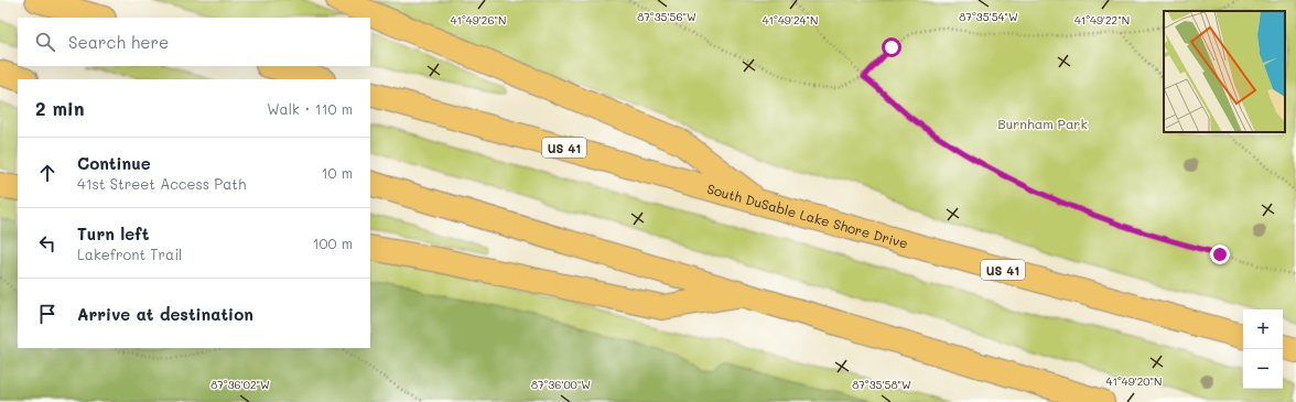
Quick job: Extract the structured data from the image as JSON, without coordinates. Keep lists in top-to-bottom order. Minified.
{"streets":{"highway":["US 41","South DuSable Lake Shore Drive"]},"parks":["Burnham Park"],"page":{"search":"Search here","heading":["2 min","Walk · 110 m"],"list":[["Continue","41st Street Access Path","10 m"],["Turn left","Lakefront Trail","100 m"],"Arrive at destination"],"map_buttons":["+","−"]},"coordinates":["87°35'56\"W","87°35'54\"W","41°49'26\"N","41°49'24\"N","41°49'22\"N","41°49'20\"N","87°36'02\"W","87°36'00\"W","87°35'58\"W"]}
